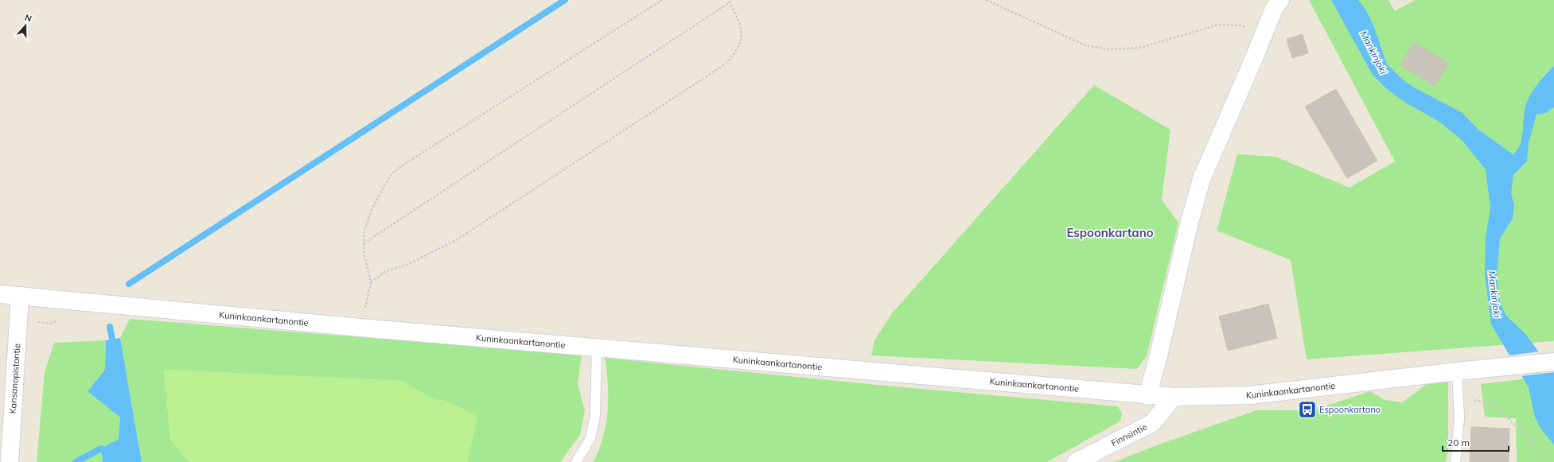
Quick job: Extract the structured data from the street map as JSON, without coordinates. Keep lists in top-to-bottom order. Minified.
{"streets":{"street":["Kuninkaankartanontie","Kansanopistontie","Finnsintie"]},"crossings":[["Kuninkaankartanontie","Kansanopistontie"],["Kuninkaankartanontie","Finnsintie"]],"districts":["Espoonkartano"],"water":["Mankinjoki"],"places":{"bus stop":["Espoonkartano"]},"scale_bar":"20 m","north":"top"}
